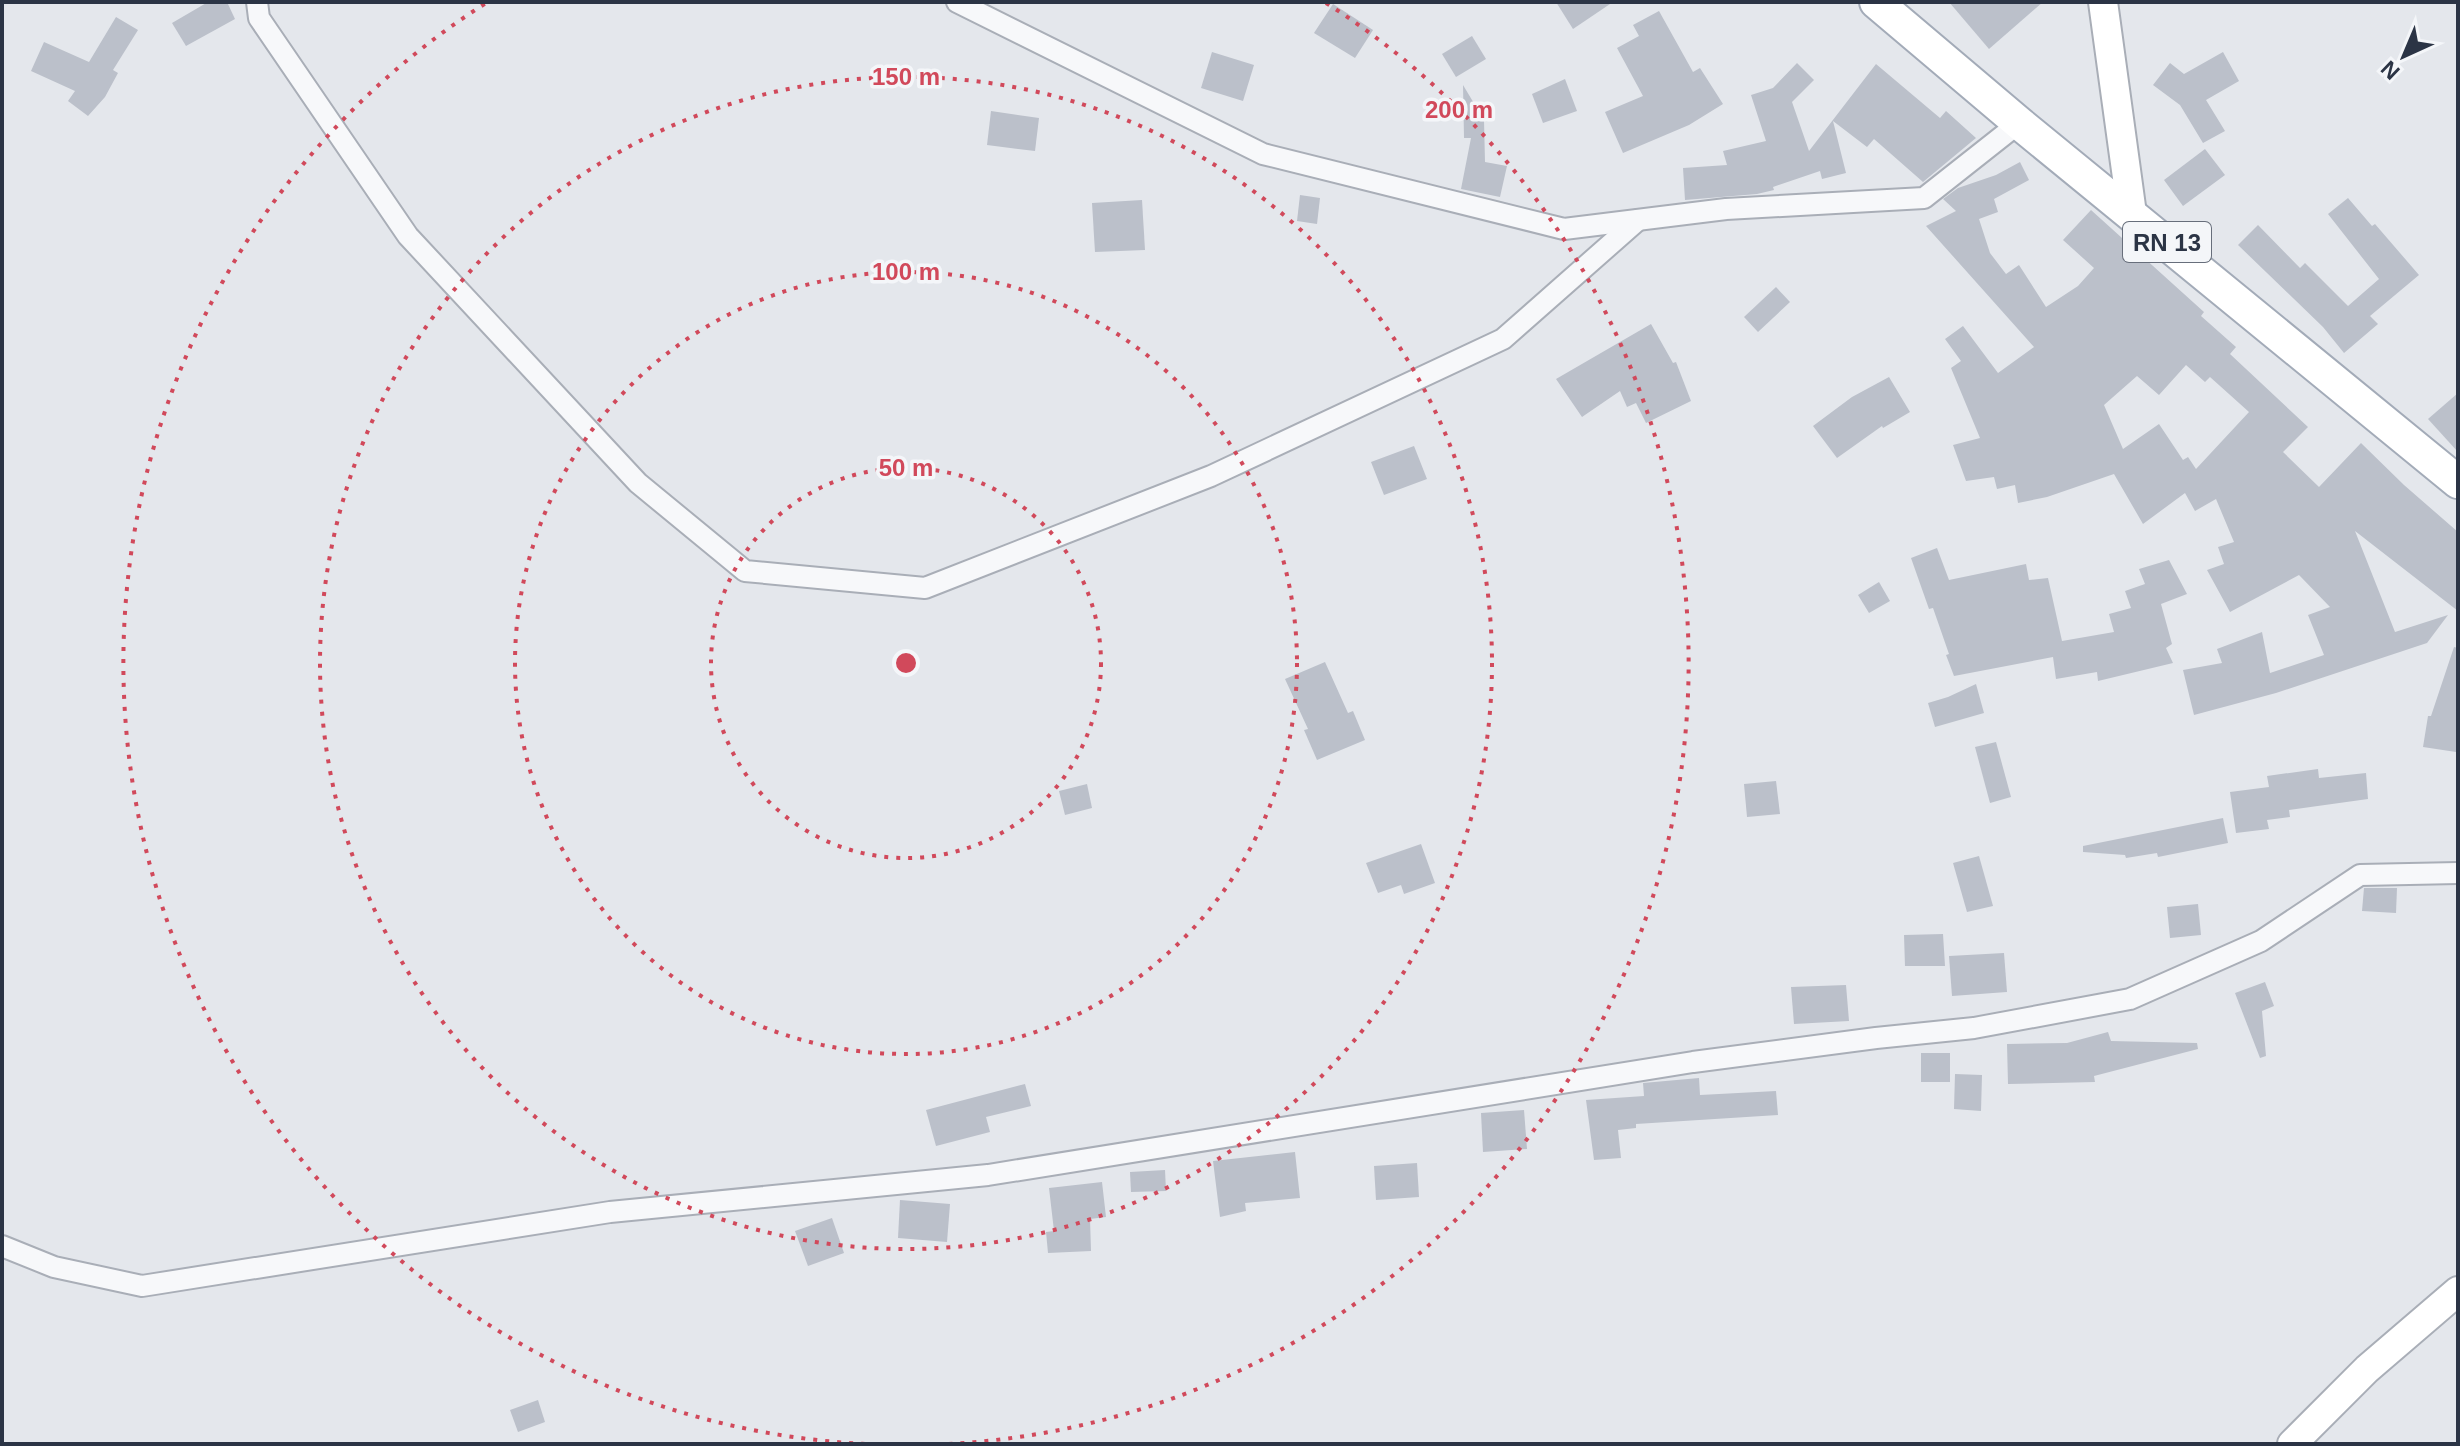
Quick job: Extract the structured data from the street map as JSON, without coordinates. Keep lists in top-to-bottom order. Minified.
{"streets":{"main road":["RN 13"]},"north":"bottom left","rings":["150 m","200 m","100 m","50 m"]}
